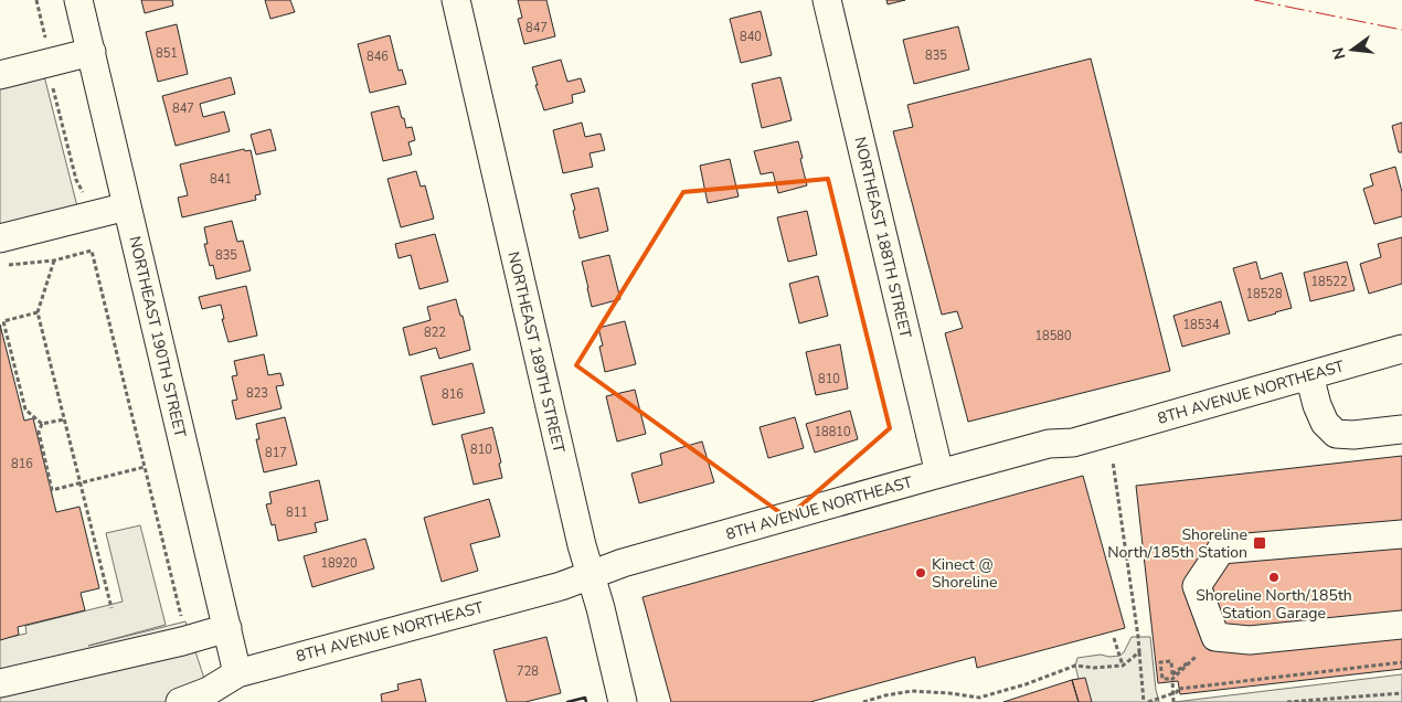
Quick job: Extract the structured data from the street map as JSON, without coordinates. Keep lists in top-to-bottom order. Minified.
{"streets":{"street":["NORTHEAST 188TH STREET","NORTHEAST 190TH STREET","NORTHEAST 189TH STREET","8TH AVENUE NORTHEAST"]},"crossings":[["NORTHEAST 188TH STREET","8TH AVENUE NORTHEAST"],["NORTHEAST 190TH STREET","8TH AVENUE NORTHEAST"],["NORTHEAST 189TH STREET","8TH AVENUE NORTHEAST"]],"places":{"transit":["Shoreline North/185th Station"],"other":["Kinect @ Shoreline","Shoreline North/185th Station Garage"]},"house_numbers":["847","840","851","835","846","847","841","835","18522","18528","18534","822","18580","810","823","816","18810","810","817","816","811","18920","728"],"north":"left"}
